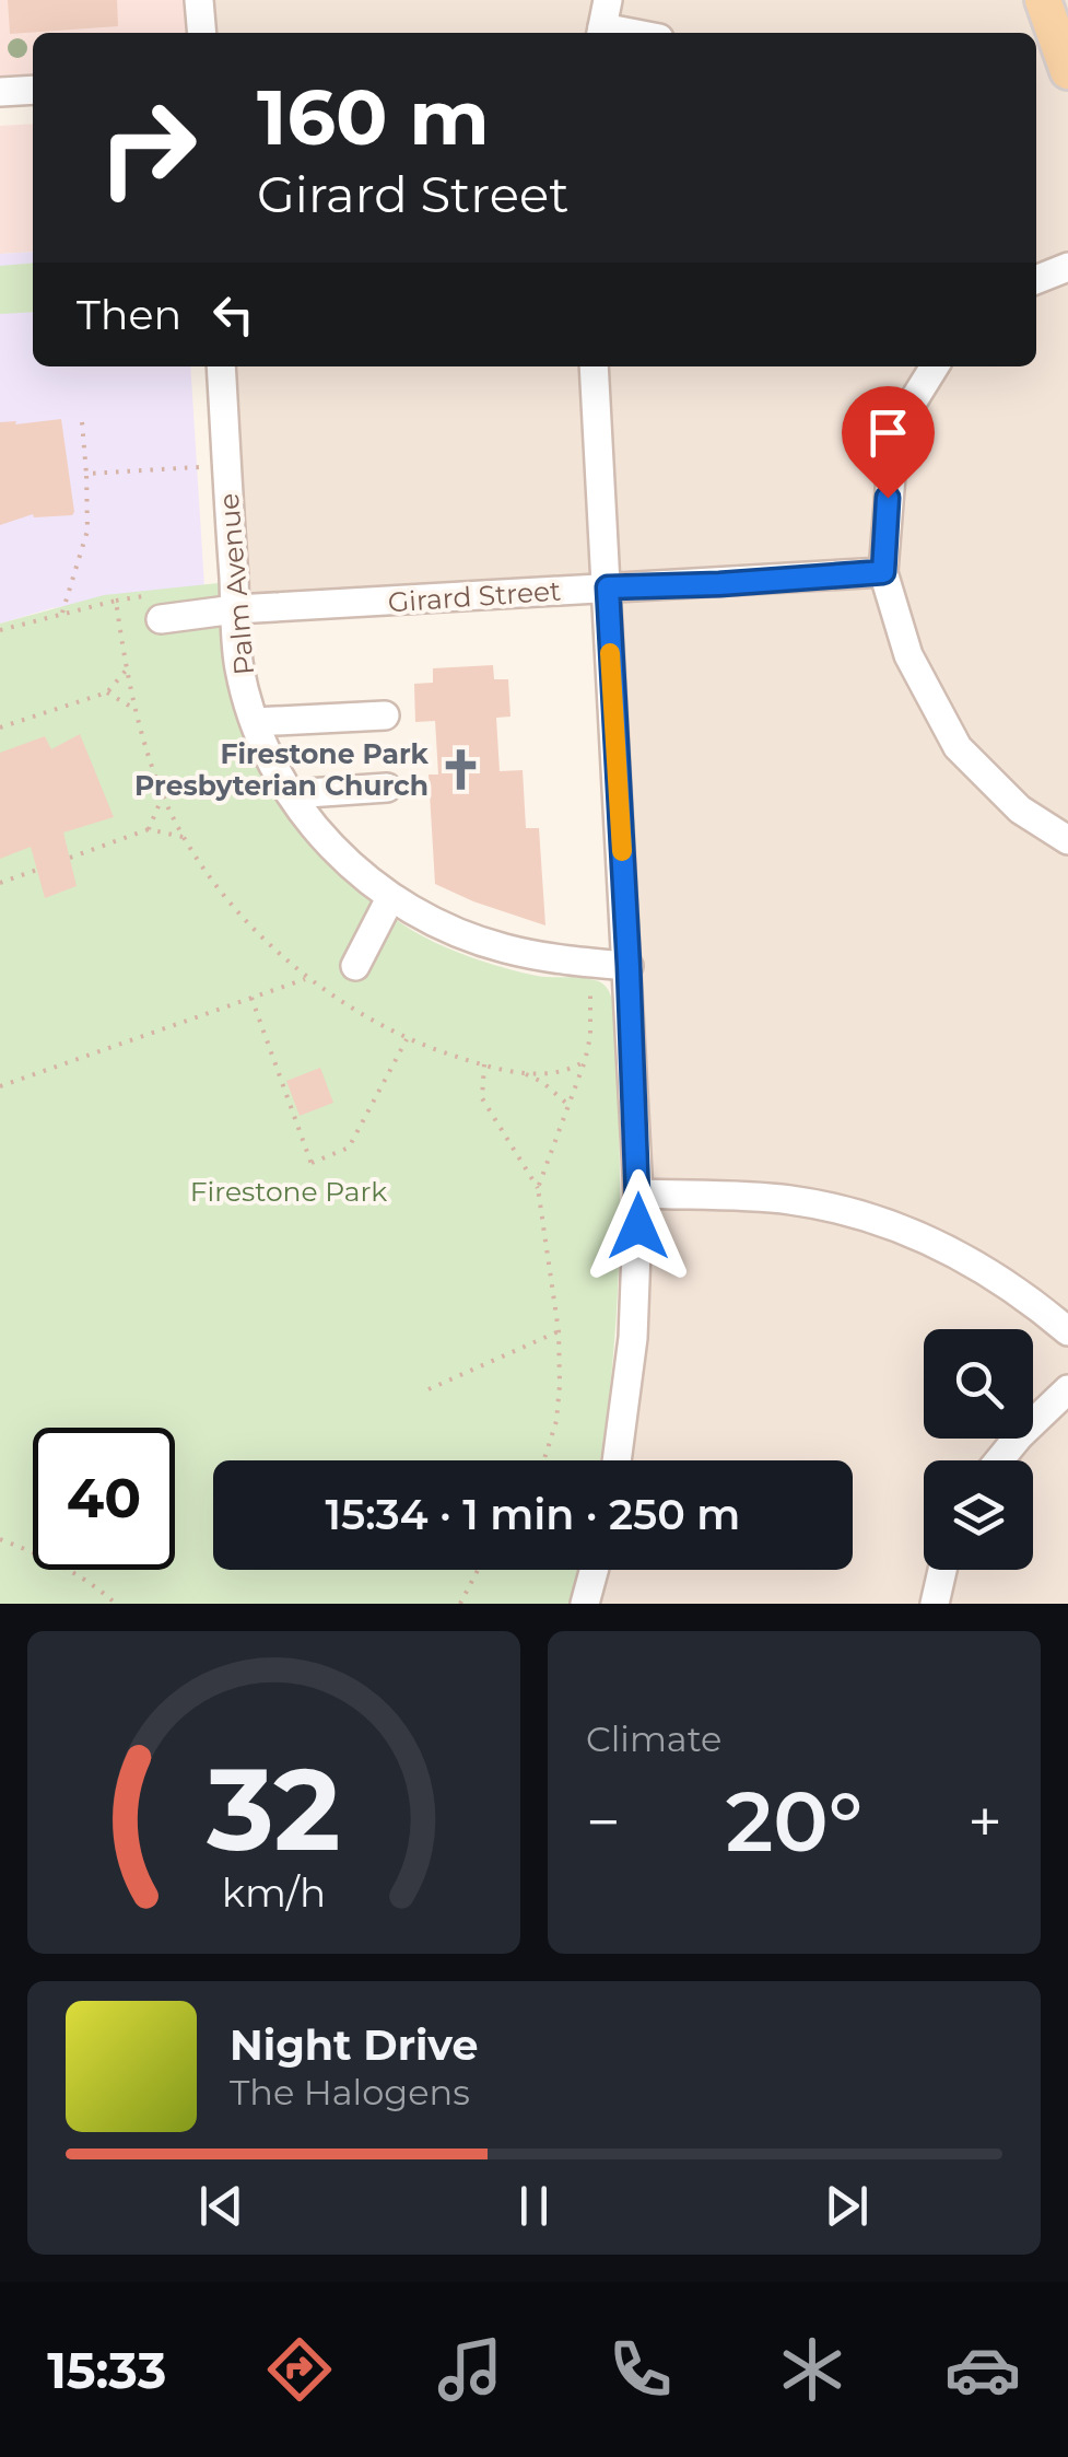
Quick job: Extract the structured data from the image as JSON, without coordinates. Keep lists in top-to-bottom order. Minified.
{"streets":{"street":["Palm Avenue","Girard Street"]},"crossings":[["Palm Avenue","Girard Street"]],"parks":["Firestone Park"],"places":{"church":["Firestone Park Presbyterian Church"]},"page":{"turn":["160 m","Girard Street"],"then":"Then","limit":"40","trip":"15:34 · 1 min · 250 m","tile":"Climate","heat":["−","20°","+"],"song":["Night Drive","The Halogens"],"tabs":"15:33","gauge":["32","km/h"]}}
